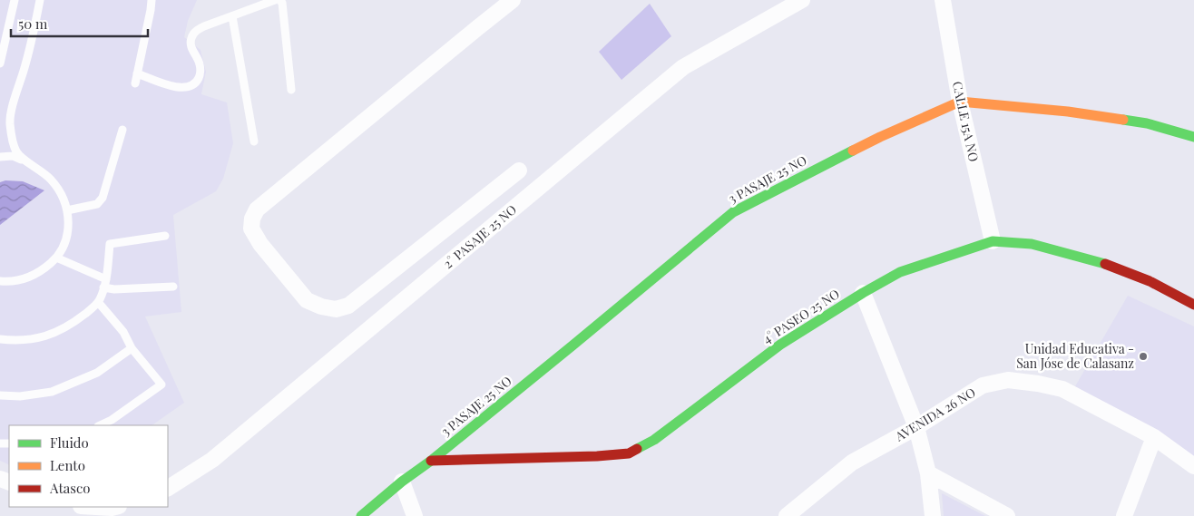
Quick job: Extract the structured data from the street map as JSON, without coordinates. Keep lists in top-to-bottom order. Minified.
{"streets":{"street":["CALLE 15A NO","3 PASAJE 25 NO","2° PASAJE 25 NO","4° PASEO 25 NO","AVENIDA 26 NO"]},"crossings":[["CALLE 15A NO","3 PASAJE 25 NO"],["CALLE 15A NO","4° PASEO 25 NO"],["3 PASAJE 25 NO","4° PASEO 25 NO"]],"places":["Unidad Educativa - San Jóse de Calasanz"],"legend":["Fluido","Lento","Atasco"],"scale_bar":"50 m"}
